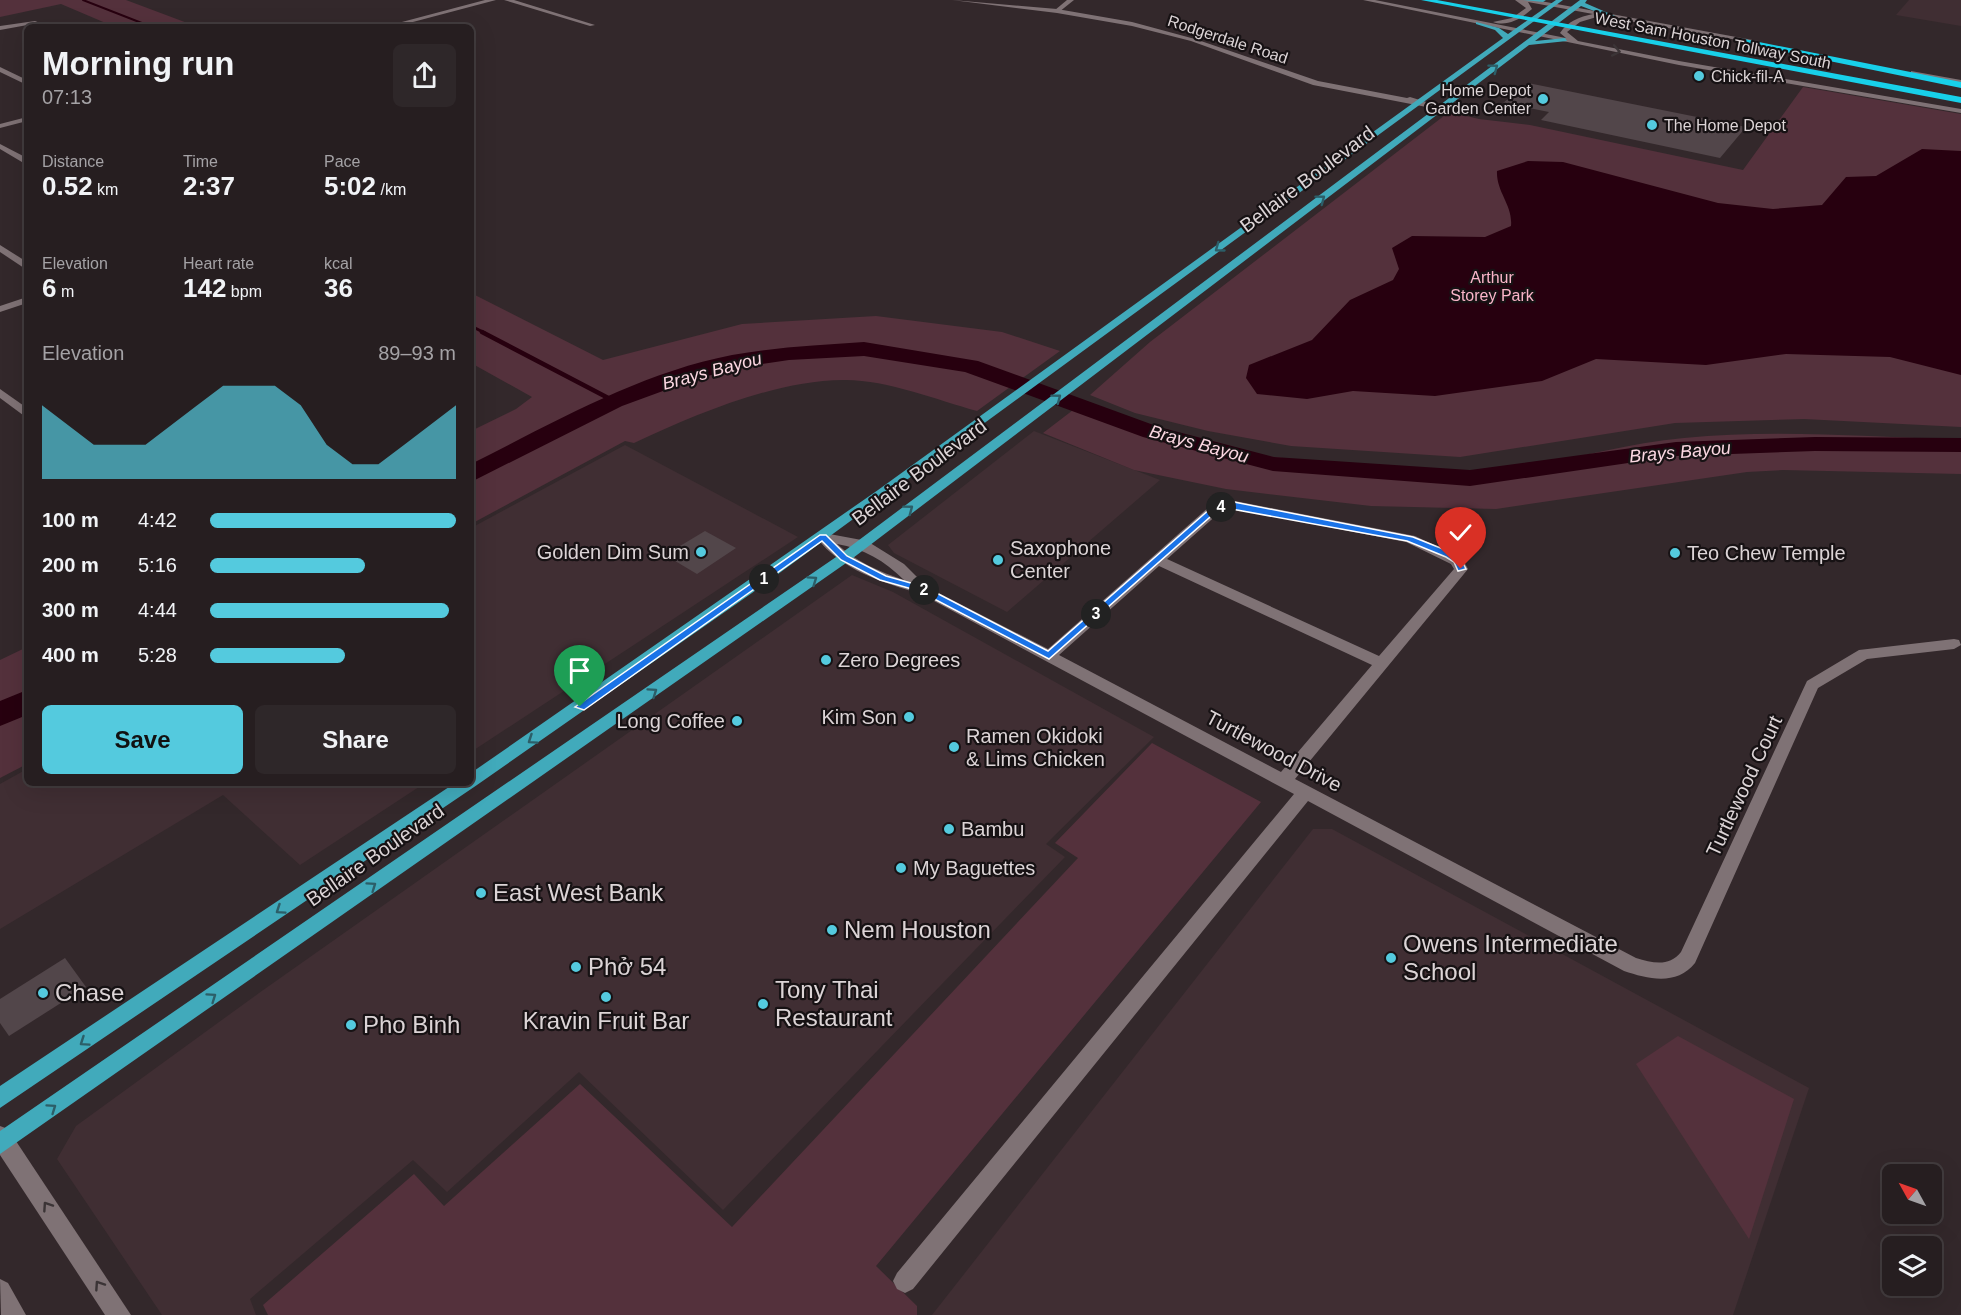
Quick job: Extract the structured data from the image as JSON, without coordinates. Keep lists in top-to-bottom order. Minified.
{"streets":{"highway":["West Sam Houston Tollway South"],"main road":["Bellaire Boulevard"],"street":["Rodgerdale Road","Turtlewood Drive","Turtlewood Court"]},"crossings":[["Rodgerdale Road","Bellaire Boulevard"],["Bellaire Boulevard","Turtlewood Drive"],["Turtlewood Drive","Turtlewood Court"]],"water":["Brays Bayou"],"parks":["Arthur Storey Park"],"places":["Chick-fil-A","Home Depot Garden Center","The Home Depot","Golden Dim Sum","Teo Chew Temple","Saxophone Center","Zero Degrees","Kim Son","Long Coffee","Ramen Okidoki & Lims Chicken","Bambu","My Baguettes","East West Bank","Nem Houston","Owens Intermediate School","Phở 54","Chase","Kravin Fruit Bar","Tony Thai Restaurant","Pho Binh"],"north":"top left","page":{"heading":["Morning run","07:13"],"stats":[["Distance","0.52 km"],["Time","2:37"],["Pace","5:02 /km"],["Elevation","6 m"],["Heart rate","142 bpm"],["kcal","36"]],"chart":["Elevation","89–93 m"],"pins":["4","1","2","3"],"list":[{"name":"100 m","note":"4:42"},{"name":"200 m","note":"5:16"},{"name":"300 m","note":"4:44"},{"name":"400 m","note":"5:28"}],"buttons":["Save","Share"]}}
